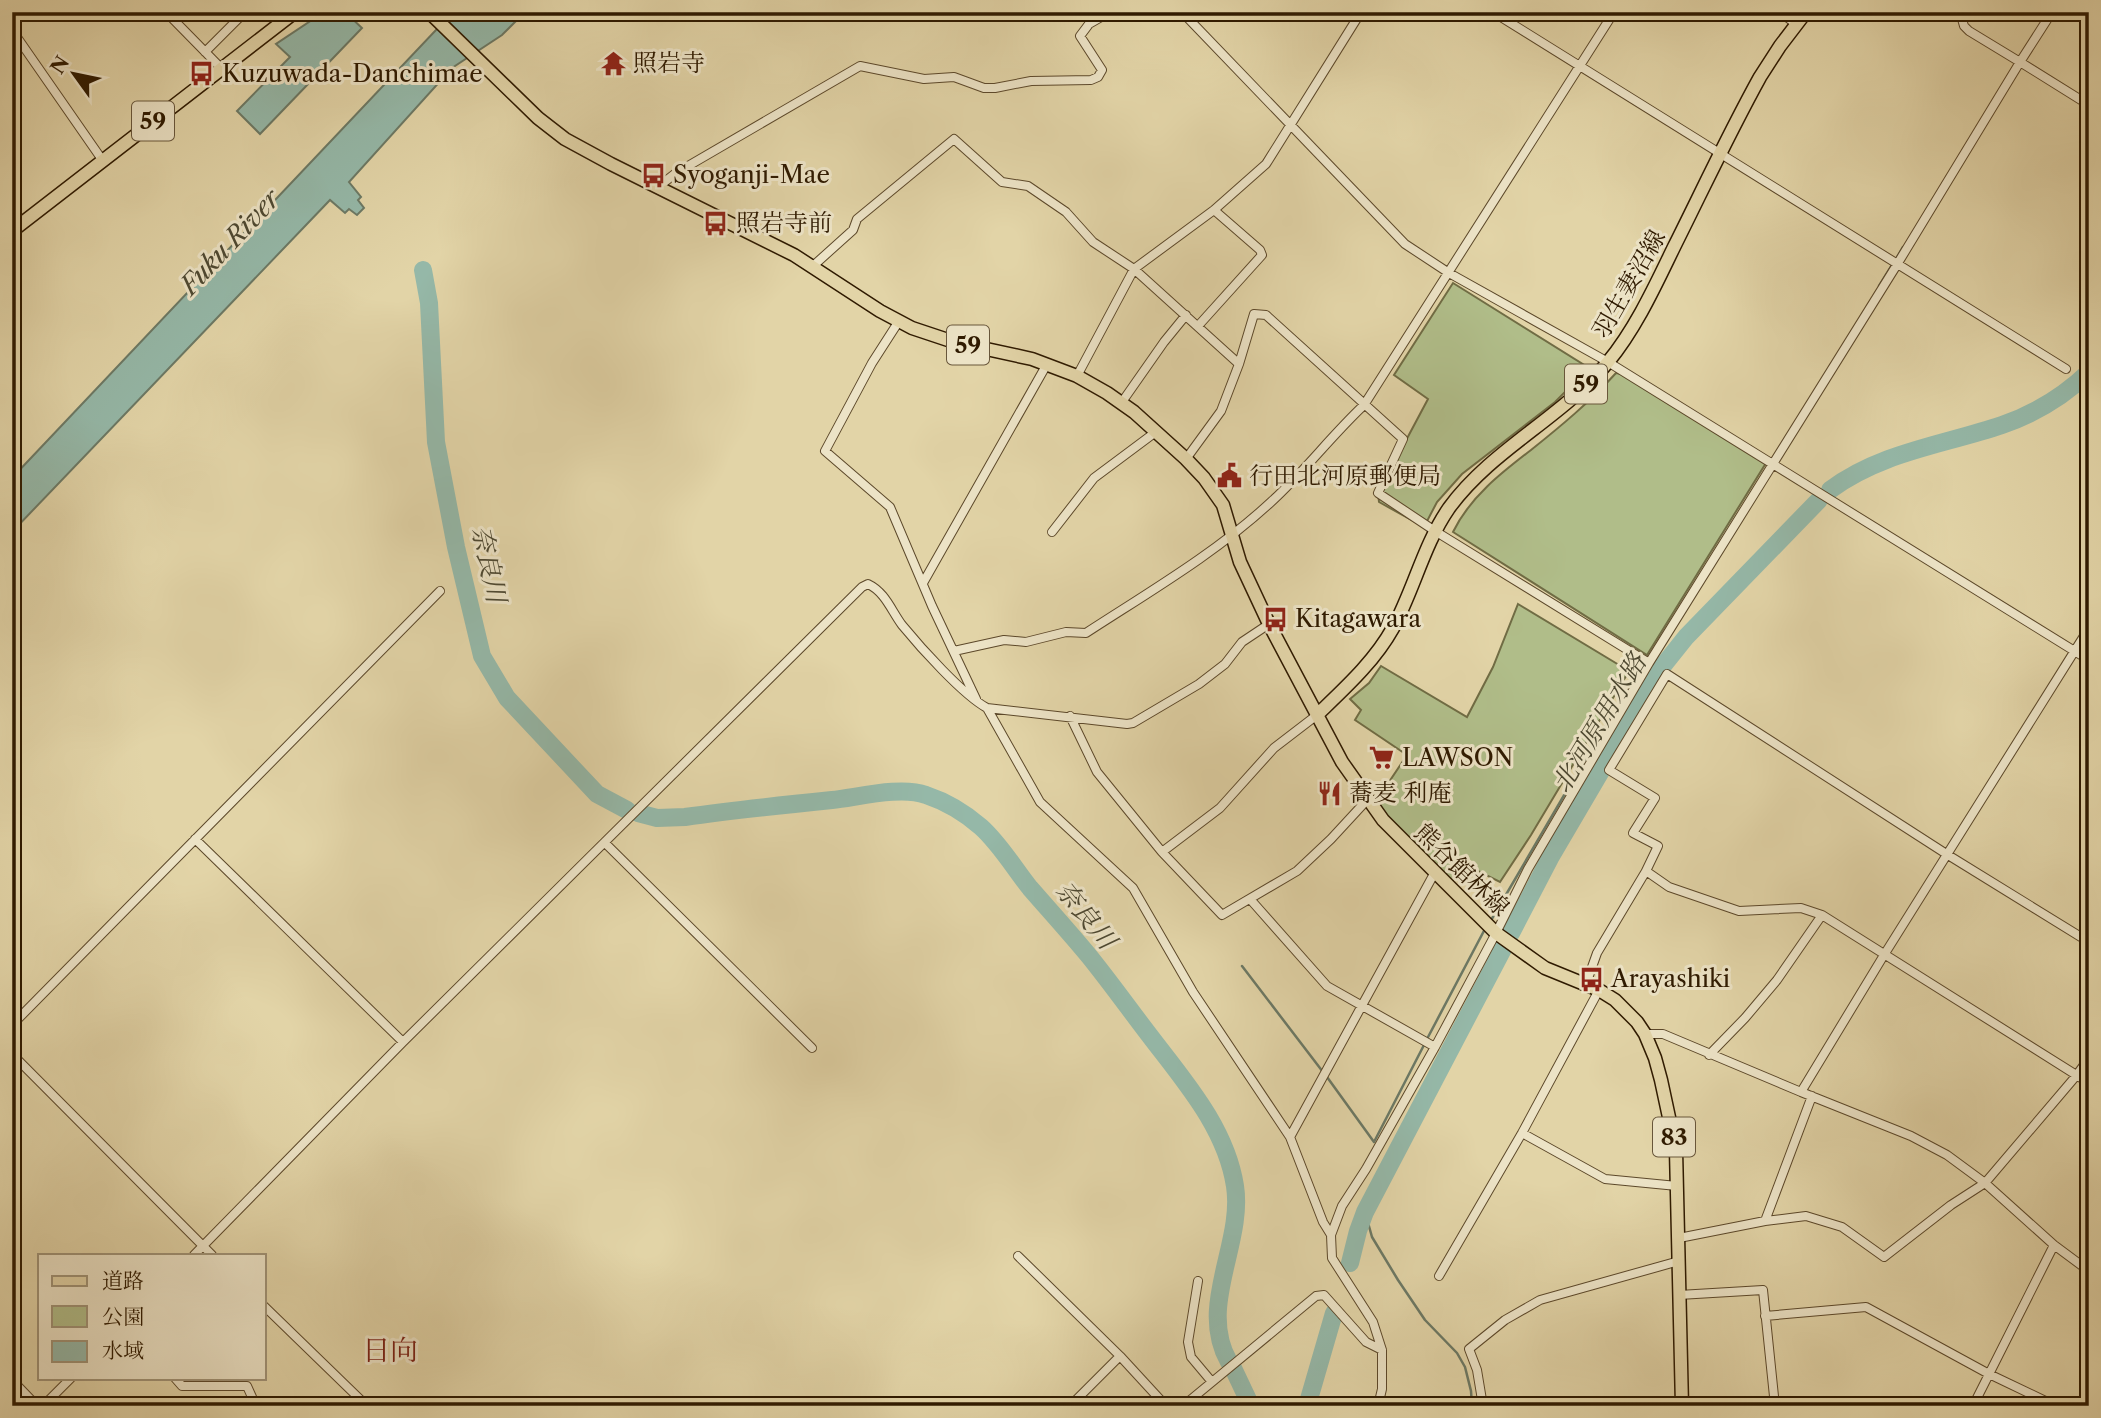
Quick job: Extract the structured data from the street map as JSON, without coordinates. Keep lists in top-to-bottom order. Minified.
{"streets":{"main road":["59","羽生妻沼線","熊谷館林線","83"]},"crossings":[["59","羽生妻沼線"],["59","熊谷館林線"],["羽生妻沼線","熊谷館林線"],["熊谷館林線","83"]],"districts":["日向"],"water":["Fuku River","奈良川","北河原用水路"],"places":{"temple":["照岩寺"],"bus stop":["Kuzuwada-Danchimae","Syoganji-Mae","照岩寺前","Kitagawara","Arayashiki"],"public building":["行田北河原郵便局"],"supermarket":["LAWSON"],"restaurant":["蕎麦 利庵"]},"legend":["道路","公園","水域"],"north":"top left"}
